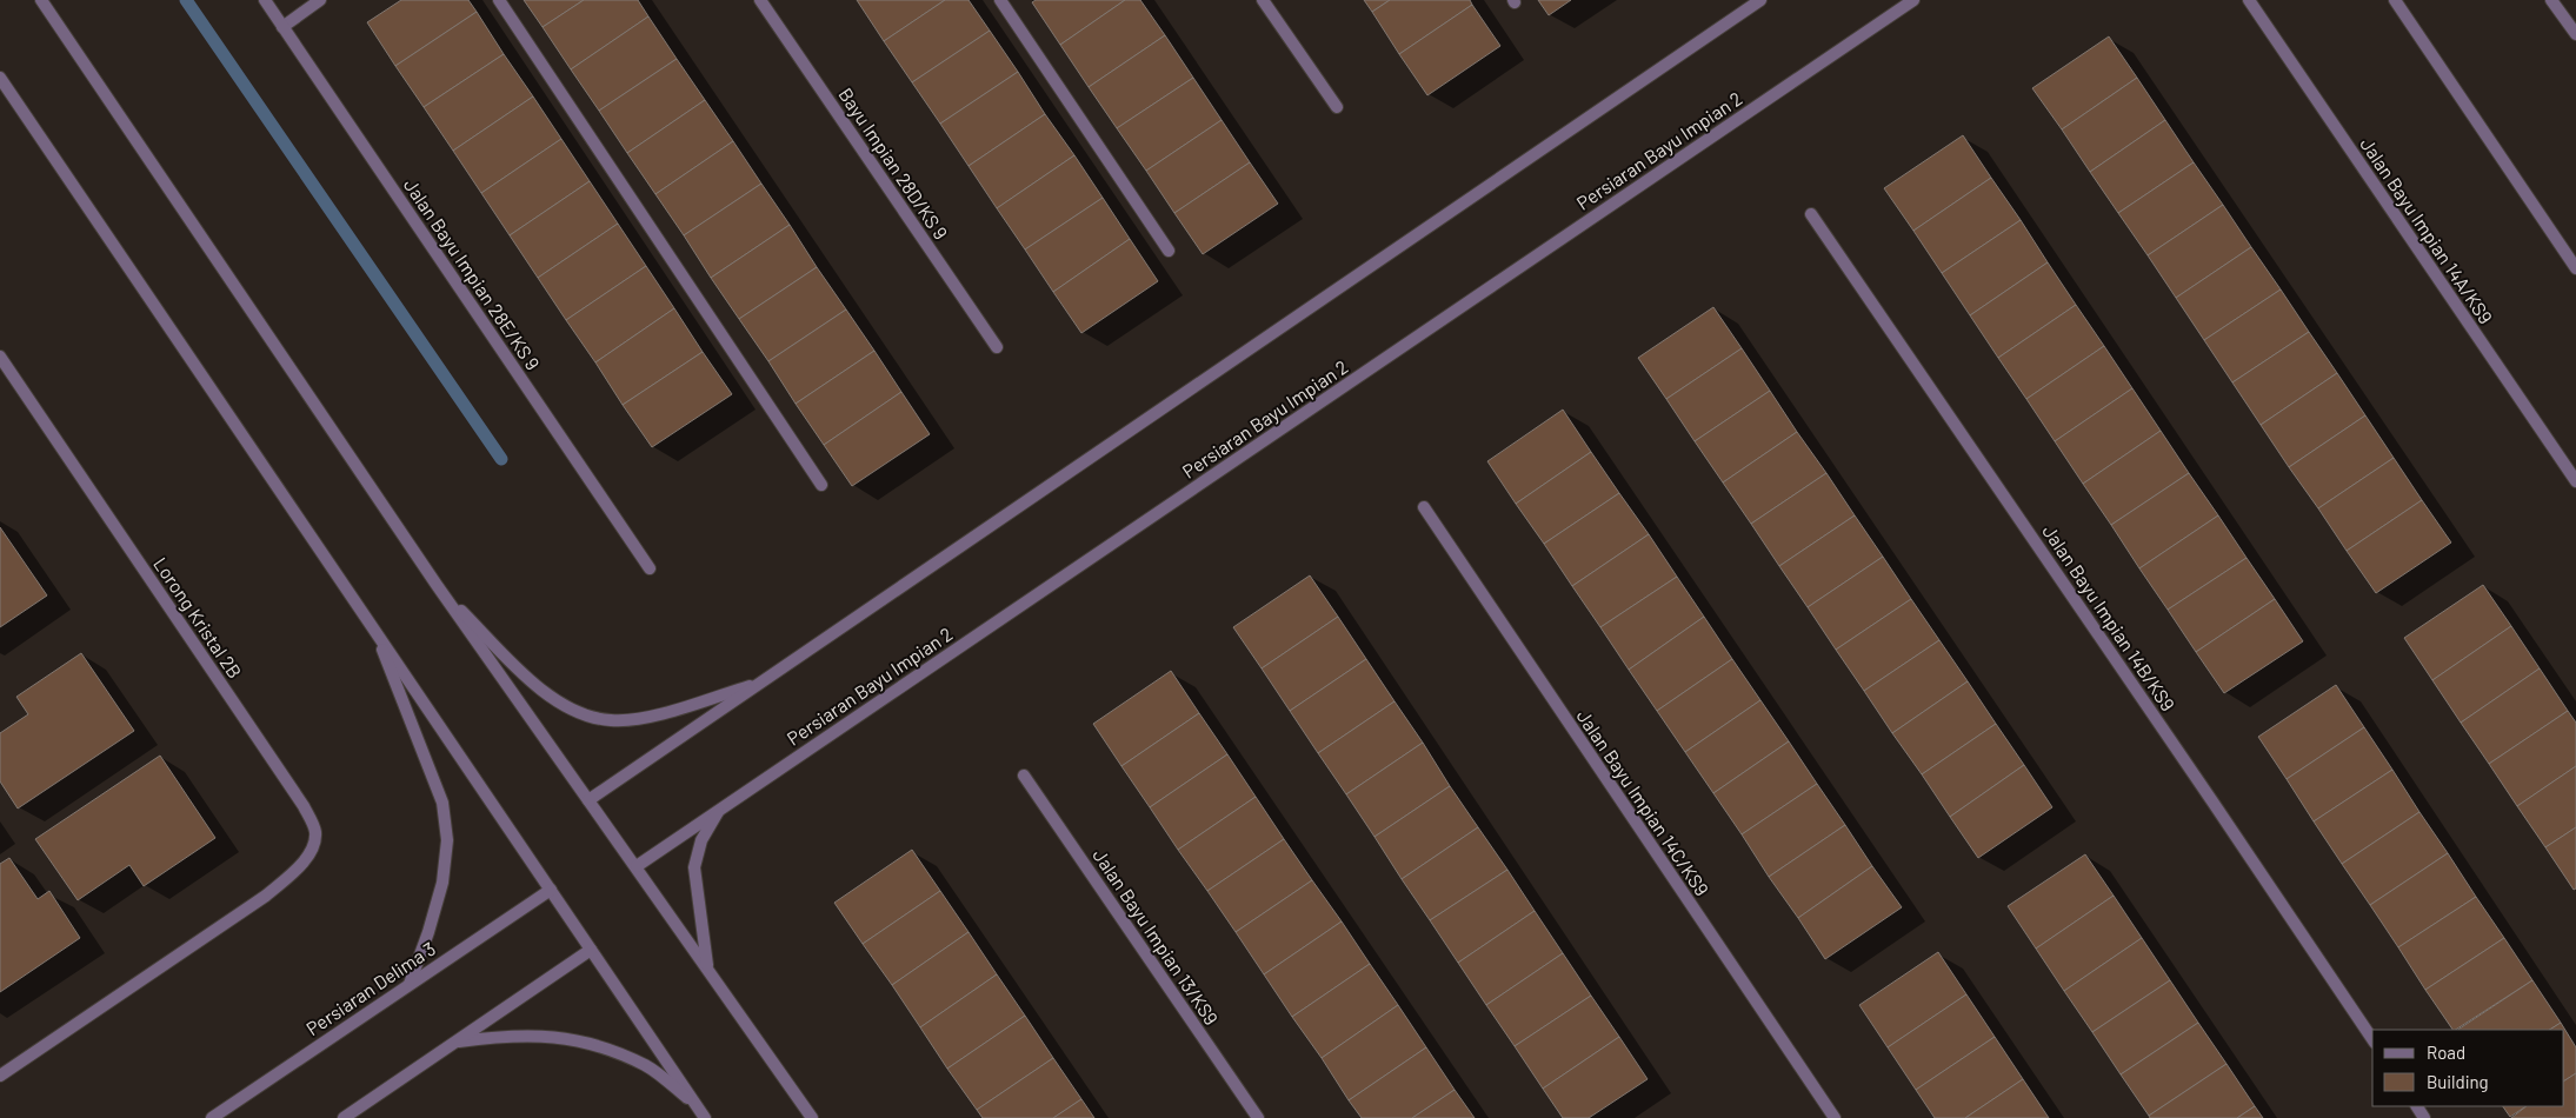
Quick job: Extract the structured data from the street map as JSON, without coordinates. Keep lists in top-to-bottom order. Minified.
{"streets":{"street":["Persiaran Bayu Impian 2","Bayu Impian 28D/KS 9","Jalan Bayu Impian 14A/KS9","Jalan Bayu Impian 28E/KS 9","Lorong Kristal 2B","Jalan Bayu Impian 14B/KS9","Jalan Bayu Impian 14C/KS9","Jalan Bayu Impian 13/KS9","Persiaran Delima 3"]},"legend":["Road","Building"]}
